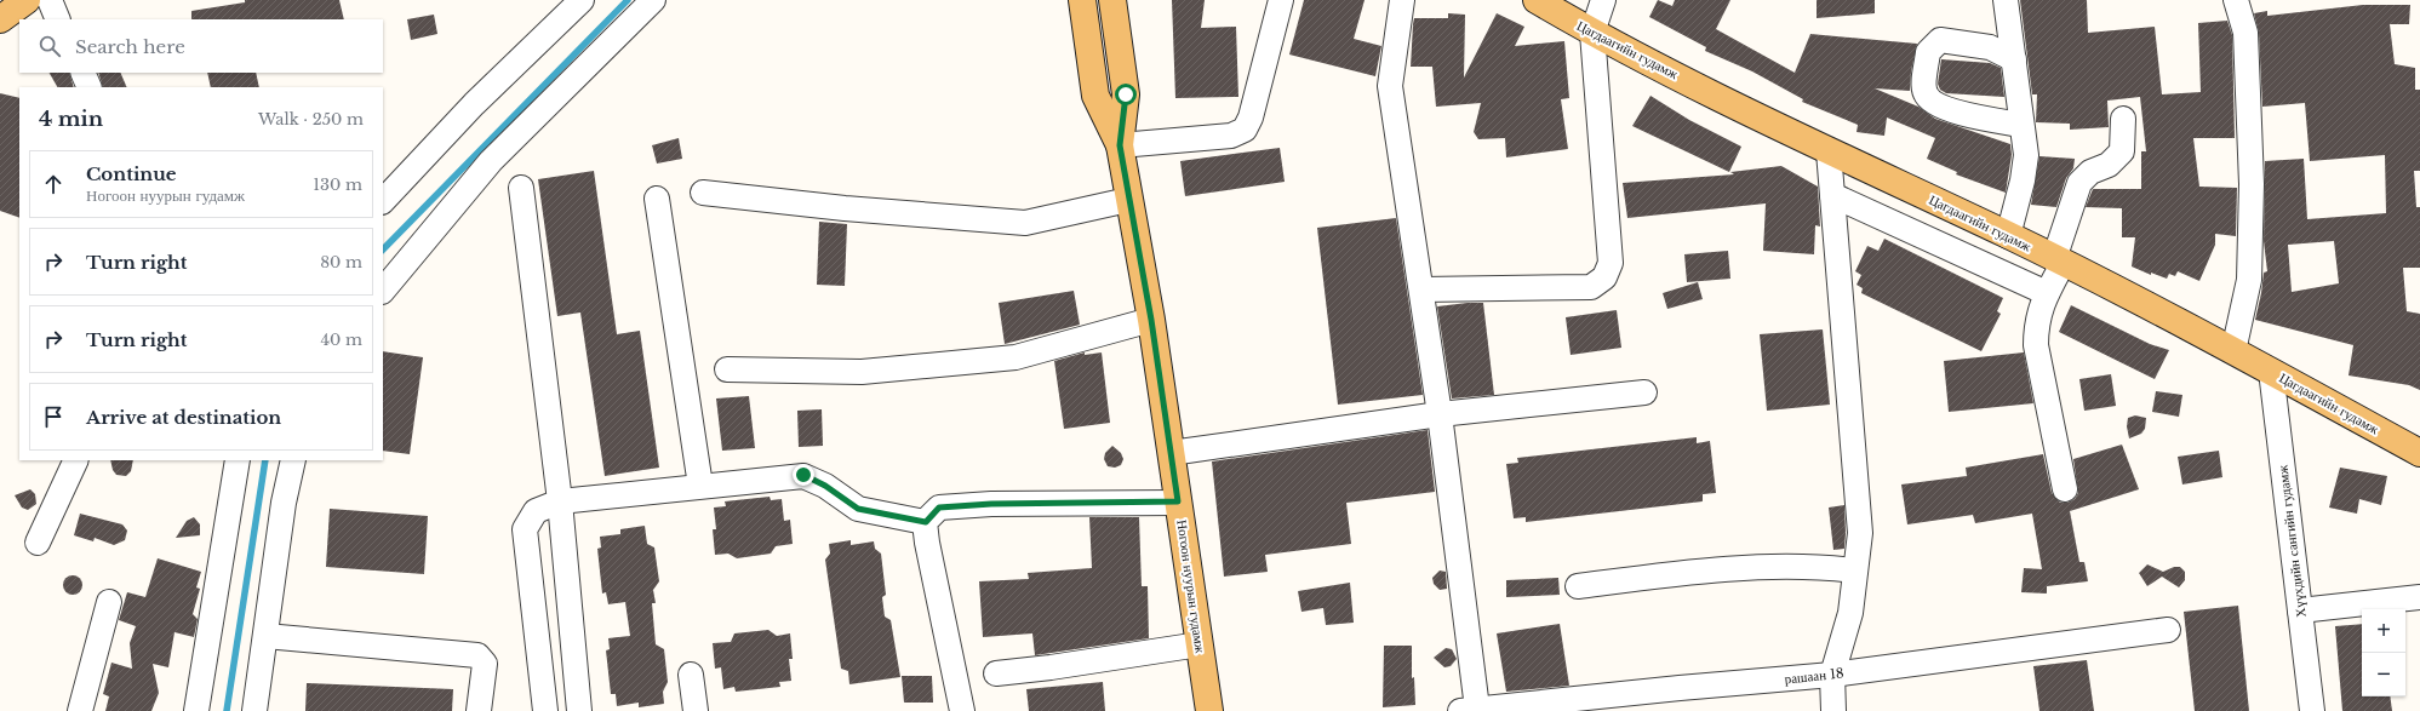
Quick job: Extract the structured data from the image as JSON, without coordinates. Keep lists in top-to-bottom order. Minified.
{"streets":{"main road":["Цагдаагийн гудамж","Ногоон нуурын гудамж"],"street":["Хүүхдийн сангийн гудамж","рашаан 18"]},"crossings":[["Цагдаагийн гудамж","Хүүхдийн сангийн гудамж"]],"page":{"search":"Search here","heading":["4 min","Walk · 250 m"],"list":[["Continue","Ногоон нуурын гудамж","130 m"],["Turn right","80 m"],["Turn right","40 m"],"Arrive at destination"],"map_buttons":["+","−"]}}
